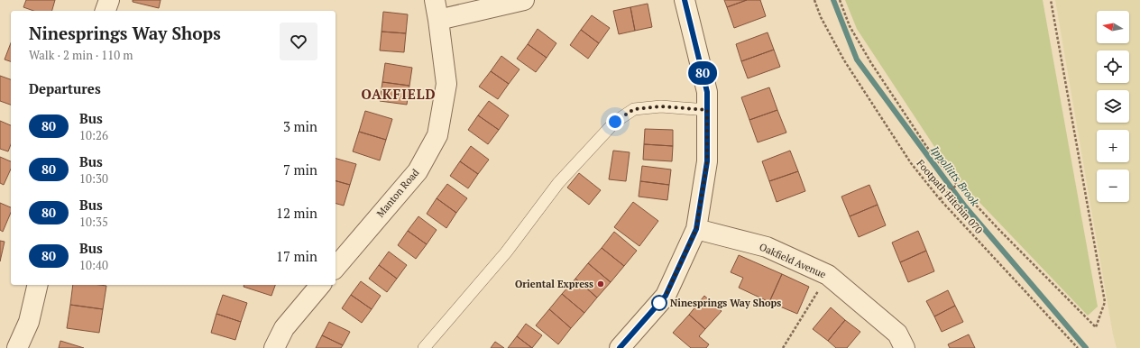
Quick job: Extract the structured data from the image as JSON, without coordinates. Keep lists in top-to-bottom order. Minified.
{"streets":{"street":["Manton Road","Oakfield Avenue"],"path":["Footpath Hitchin 070"]},"districts":["OAKFIELD"],"water":["Ippollitts Brook"],"places":["Oriental Express","Ninesprings Way Shops"],"lines":["bus line 80"],"north":"left","page":{"on_map":"80","map_buttons":["+","−"],"heading":[["Ninesprings Way Shops","Walk · 2 min · 110 m"],"Departures"],"list":[{"mark":"80","name":"Bus","note":"10:26","value":"3 min"},{"mark":"80","name":"Bus","note":"10:30","value":"7 min"},{"mark":"80","name":"Bus","note":"10:35","value":"12 min"},{"mark":"80","name":"Bus","note":"10:40","value":"17 min"}]}}
